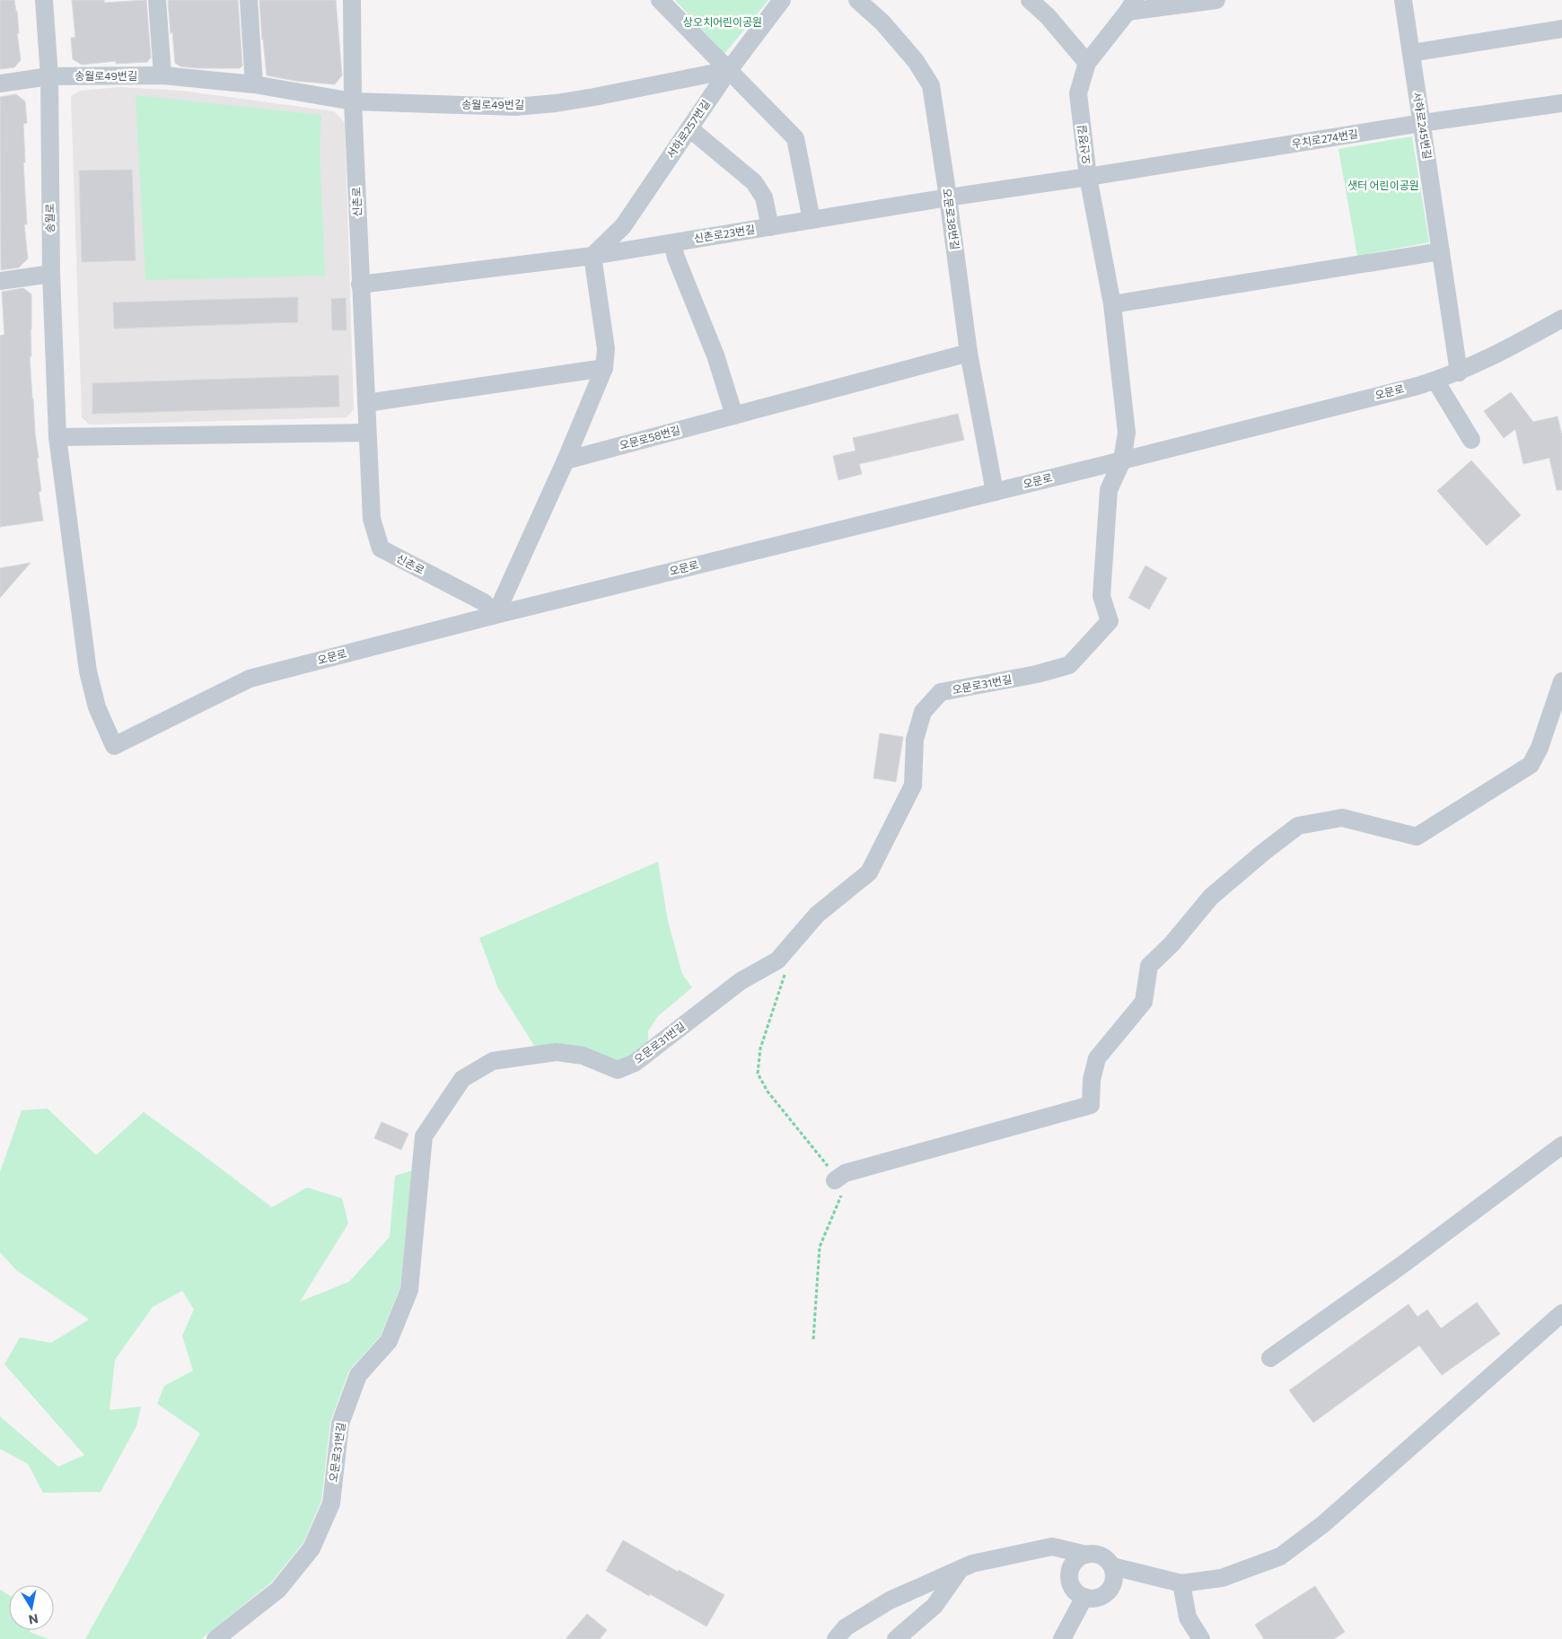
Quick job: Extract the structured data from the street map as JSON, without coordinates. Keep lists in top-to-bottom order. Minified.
{"streets":{"street":["송월로49번길","서하로245번길","서하로257번길","우치로274번길","오산정길","신촌로","송월로","오문로38번길","신촌로23번길","오문로","오문로58번길","오문로31번길"]},"crossings":[["송월로49번길","서하로257번길"],["송월로49번길","신촌로"],["송월로49번길","송월로"],["서하로245번길","우치로274번길"],["서하로245번길","오문로"],["서하로257번길","신촌로23번길"],["우치로274번길","오산정길"],["우치로274번길","신촌로23번길"],["오산정길","신촌로23번길"],["오산정길","오문로"],["오산정길","오문로31번길"],["신촌로","신촌로23번길"],["신촌로","오문로"],["송월로","오문로"],["오문로38번길","신촌로23번길"],["오문로38번길","오문로"],["오문로","오문로31번길"]],"parks":["상오치어린이공원","샛터 어린이공원"],"north":"bottom"}
